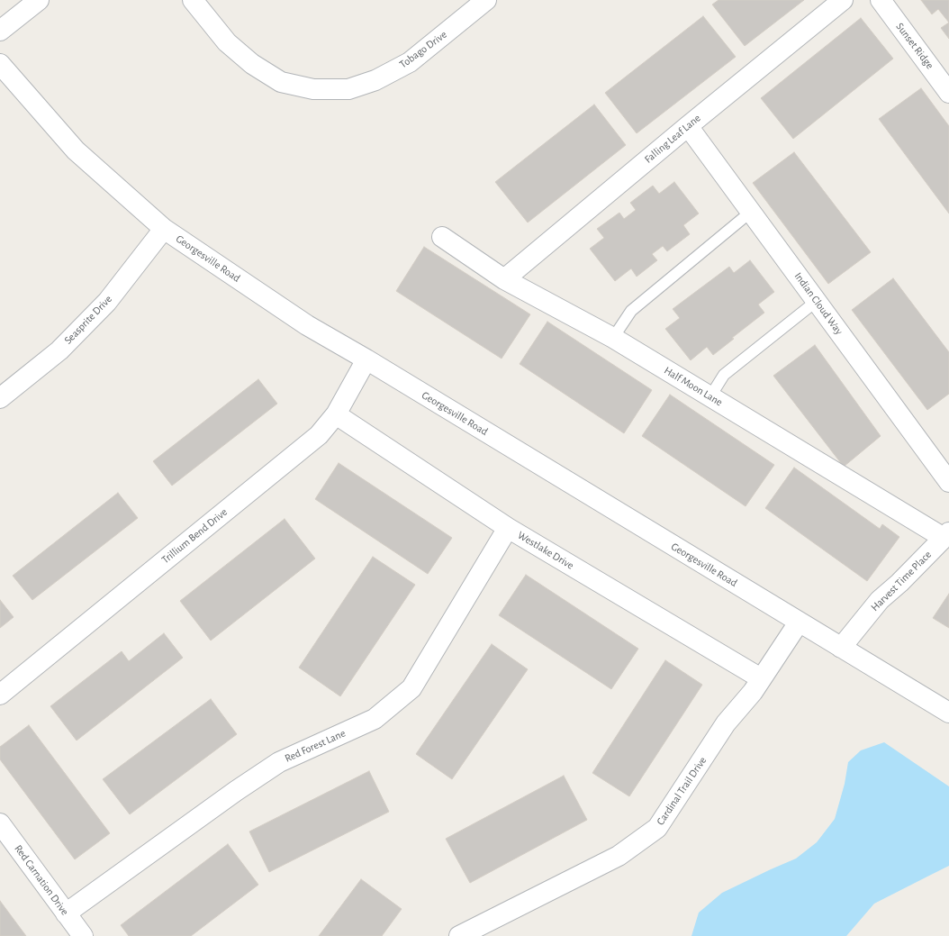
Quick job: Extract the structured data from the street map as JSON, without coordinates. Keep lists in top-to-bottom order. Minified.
{"streets":{"street":["Sunset Ridge","Tobago Drive","Falling Leaf Lane","Georgesville Road","Indian Cloud Way","Seasprite Drive","Half Moon Lane","Trillium Bend Drive","Westlake Drive","Harvest Time Place","Red Forest Lane","Cardinal Trail Drive","Red Carnation Drive"]},"crossings":[["Falling Leaf Lane","Indian Cloud Way"],["Falling Leaf Lane","Half Moon Lane"],["Georgesville Road","Seasprite Drive"],["Georgesville Road","Trillium Bend Drive"],["Georgesville Road","Harvest Time Place"],["Georgesville Road","Cardinal Trail Drive"],["Half Moon Lane","Harvest Time Place"],["Trillium Bend Drive","Westlake Drive"],["Westlake Drive","Red Forest Lane"],["Westlake Drive","Cardinal Trail Drive"],["Red Forest Lane","Red Carnation Drive"]]}
